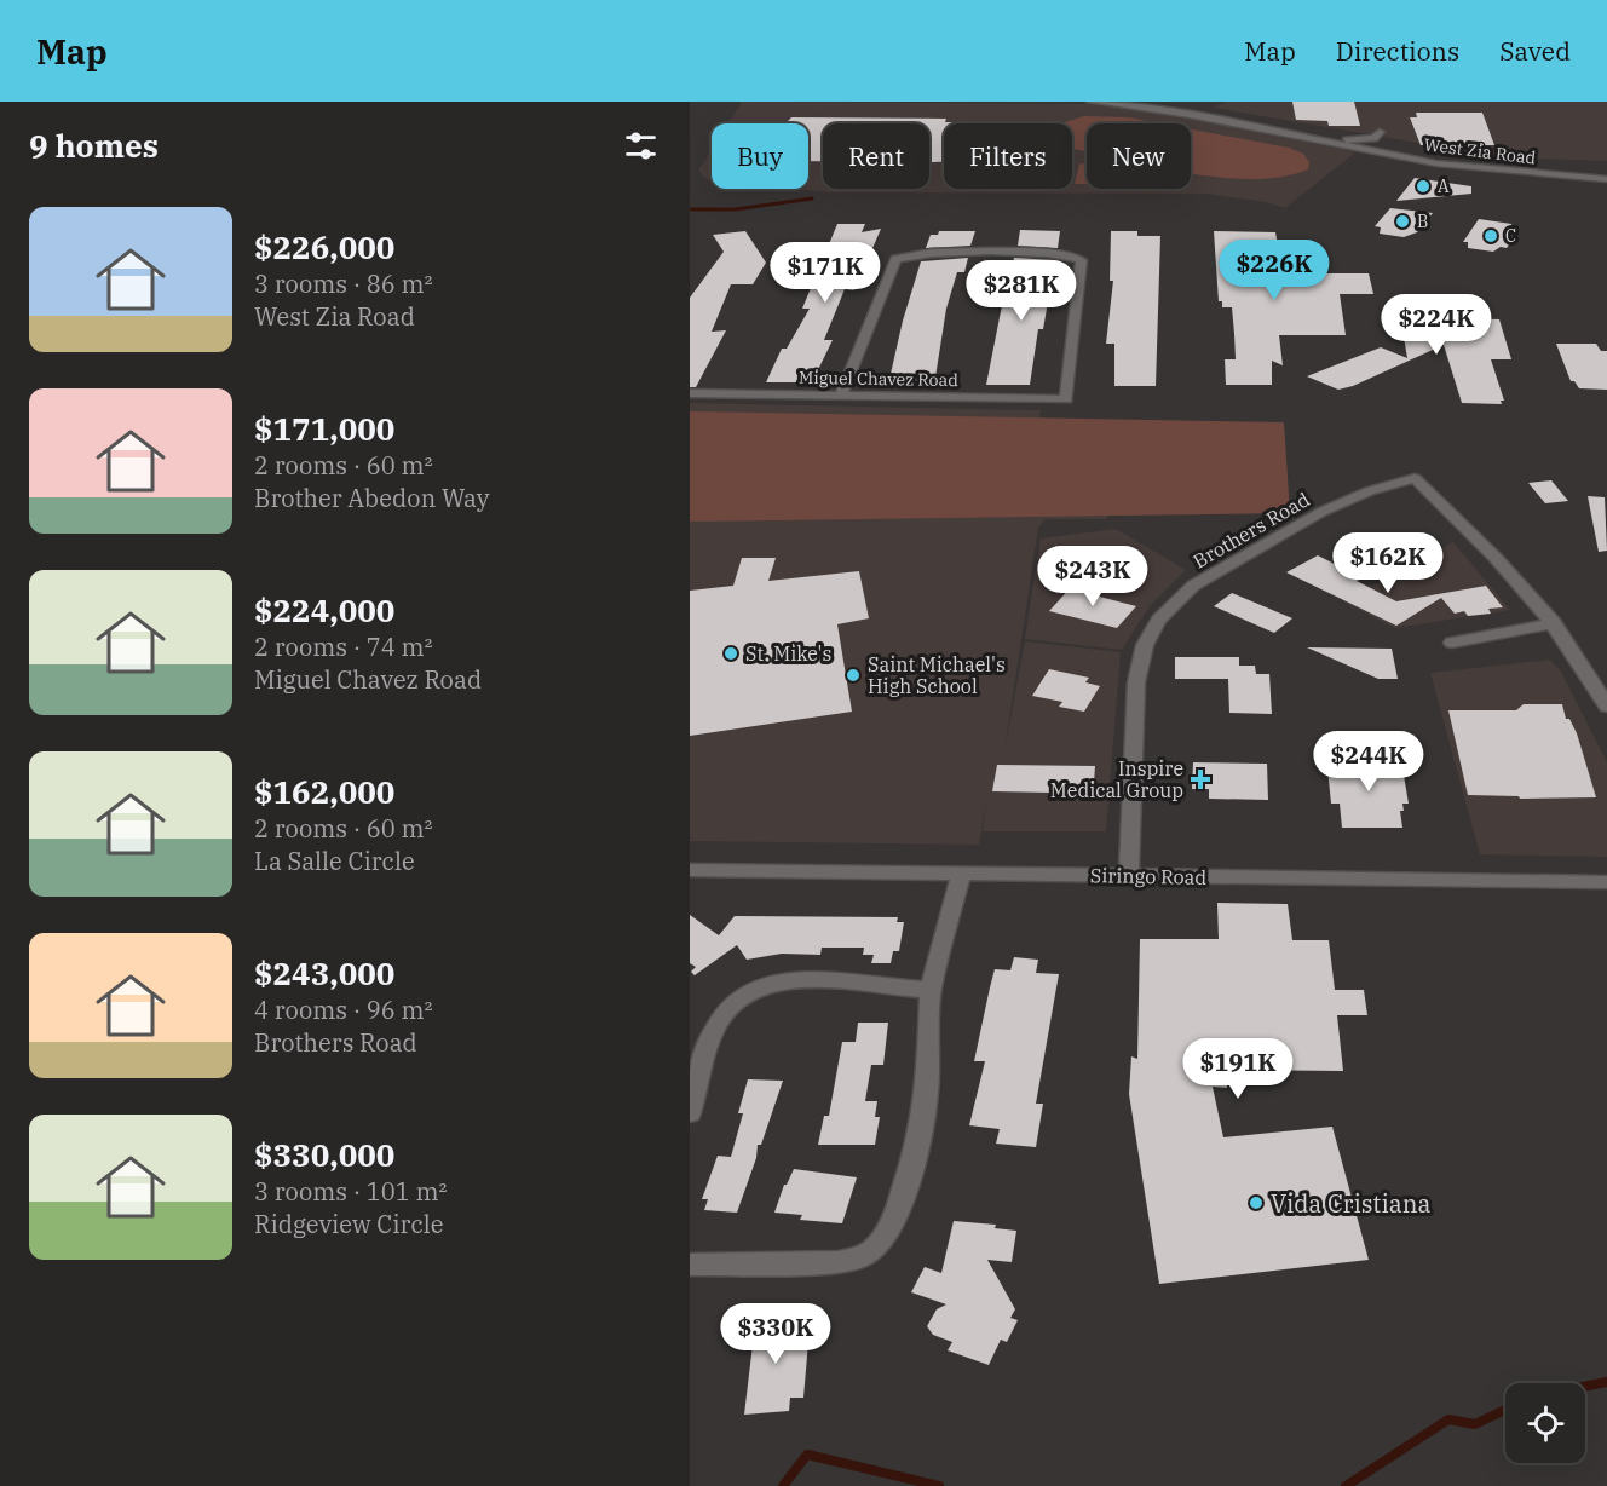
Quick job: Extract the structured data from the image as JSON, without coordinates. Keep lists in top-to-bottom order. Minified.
{"streets":{"street":["West Zia Road","Miguel Chavez Road","Brothers Road","Siringo Road"]},"crossings":[["Brothers Road","Siringo Road"]],"places":{"other":["A","B","C","St. Mike's","Saint Michael's High School","Vida Cristiana"],"health":["Inspire Medical Group"]},"page":{"header":"Map","nav":["Map","Directions","Saved"],"heading":"9 homes","chip":["Buy","Rent","Filters","New"],"list":[{"name":"$226,000","note":"3 rooms · 86 m² · West Zia Road"},{"name":"$171,000","note":"2 rooms · 60 m² · Brother Abedon Way"},{"name":"$224,000","note":"2 rooms · 74 m² · Miguel Chavez Road"},{"name":"$162,000","note":"2 rooms · 60 m² · La Salle Circle"},{"name":"$243,000","note":"4 rooms · 96 m² · Brothers Road"},{"name":"$330,000","note":"3 rooms · 101 m² · Ridgeview Circle"}],"price":["$226K","$171K","$281K","$224K","$162K","$243K","$244K","$191K","$330K"]}}
